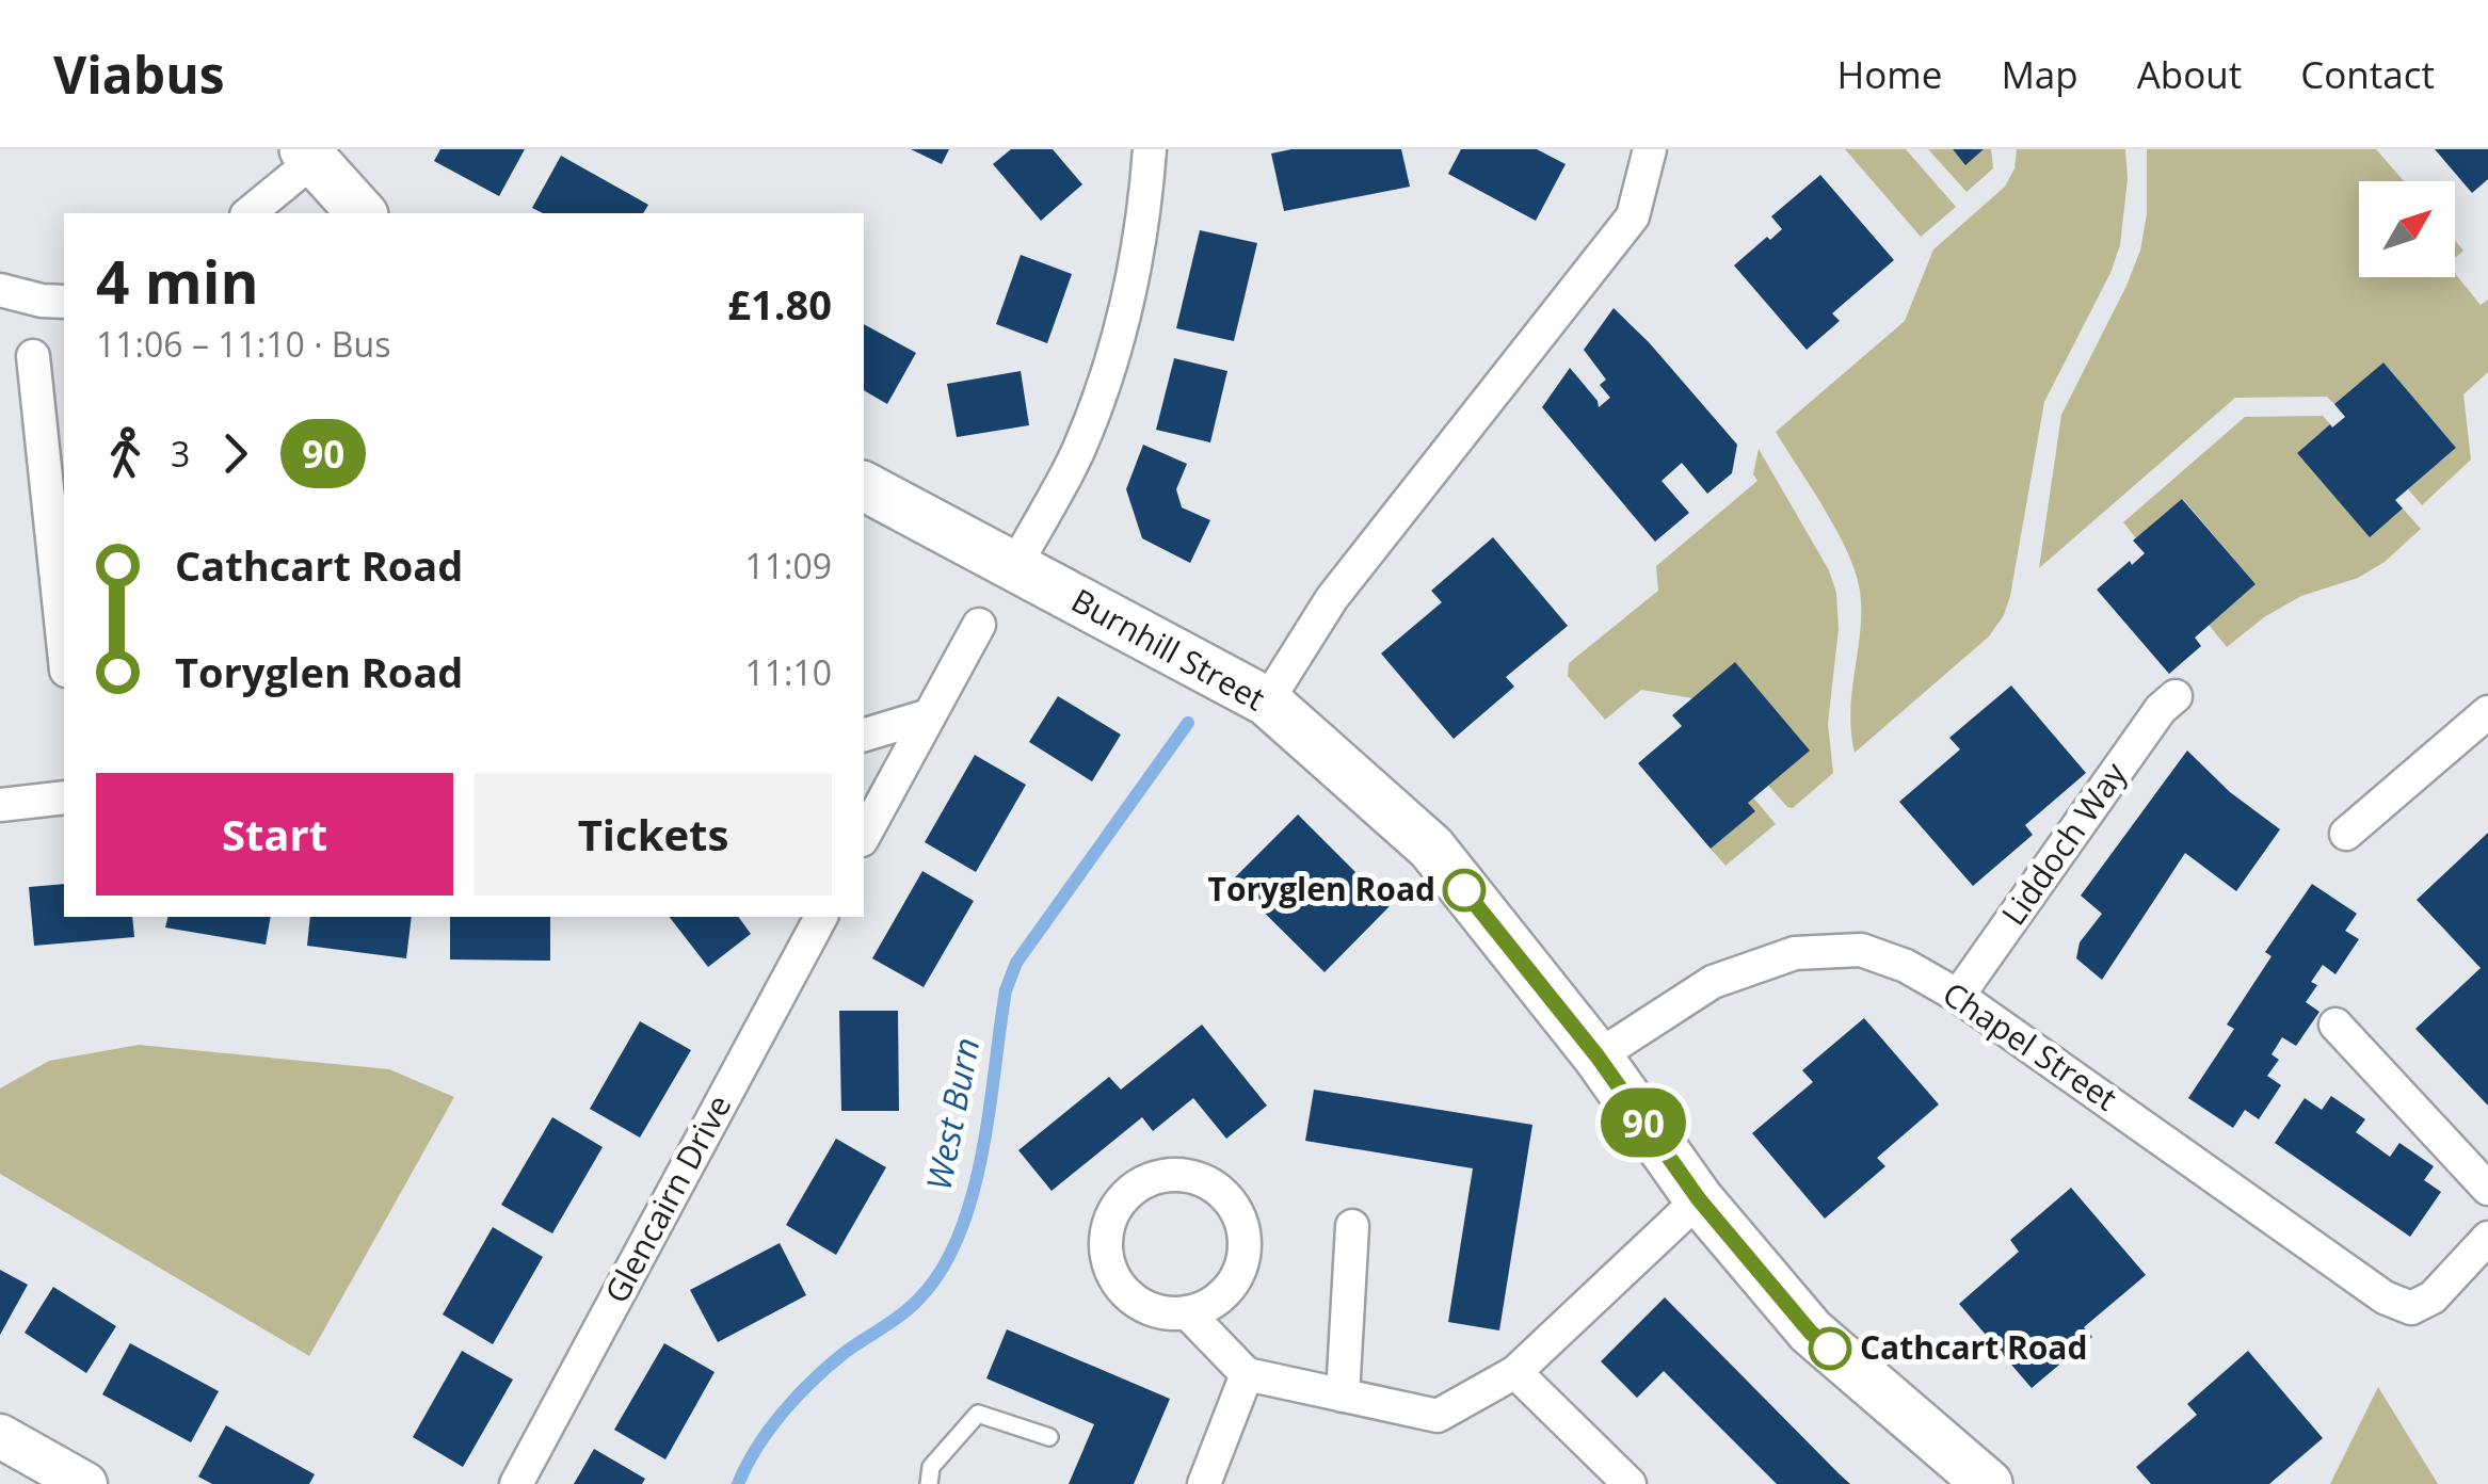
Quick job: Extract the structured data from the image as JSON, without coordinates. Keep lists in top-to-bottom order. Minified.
{"streets":{"main road":["Burnhill Street"],"street":["Liddoch Way","Chapel Street","Glencairn Drive"]},"crossings":[["Burnhill Street","Chapel Street"],["Liddoch Way","Chapel Street"]],"water":["West Burn"],"places":["Toryglen Road","Cathcart Road"],"lines":["bus line 90"],"north":"top right","page":{"header":"Viabus","nav":["Home","Map","About","Contact"],"on_map":"90","heading":["4 min","11:06 – 11:10 · Bus","£1.80"],"legs":["3","90"],"list":[{"name":"Cathcart Road","value":"11:09"},{"name":"Toryglen Road","value":"11:10"}],"buttons":["Start","Tickets"]}}
